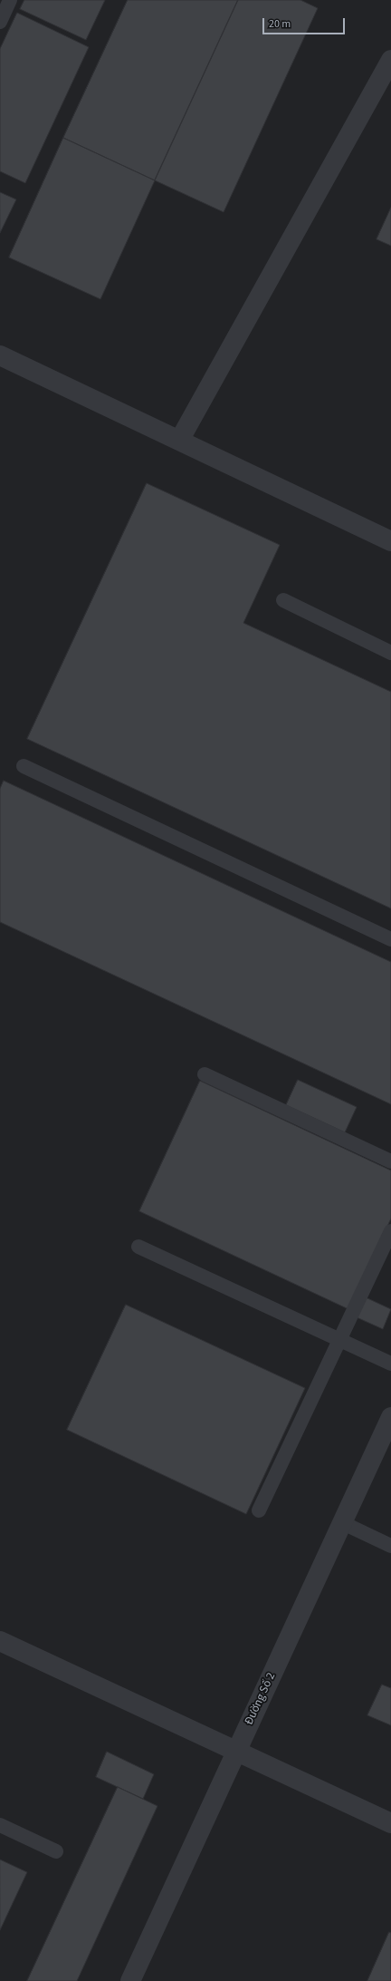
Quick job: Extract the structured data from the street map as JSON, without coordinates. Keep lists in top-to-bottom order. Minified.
{"streets":{"street":["Đường Số 2"]},"scale_bar":"20 m"}
